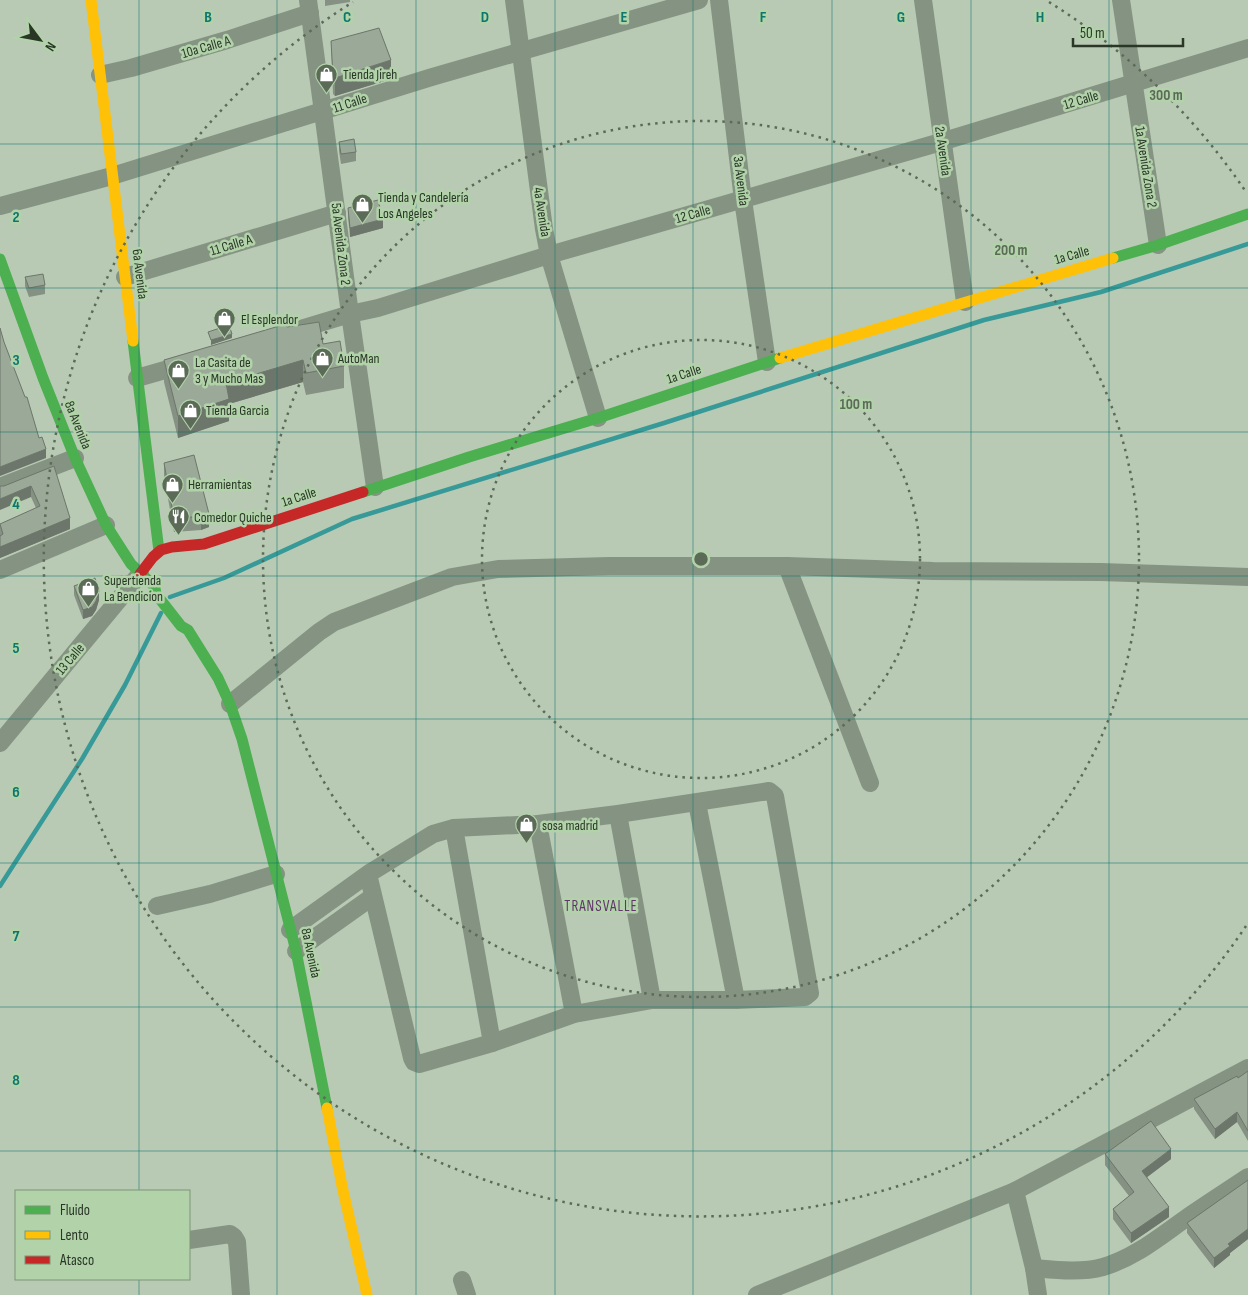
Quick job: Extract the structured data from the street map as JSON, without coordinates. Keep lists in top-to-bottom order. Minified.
{"streets":{"street":["10a Calle A","12 Calle","11 Calle","2a Avenida","1a Avenida Zona 2","3a Avenida","4a Avenida","5a Avenida Zona 2","11 Calle A","1a Calle","6a Avenida","8a Avenida","13 Calle"]},"crossings":[["10a Calle A","5a Avenida Zona 2"],["10a Calle A","6a Avenida"],["12 Calle","2a Avenida"],["12 Calle","1a Avenida Zona 2"],["12 Calle","3a Avenida"],["12 Calle","4a Avenida"],["12 Calle","5a Avenida Zona 2"],["11 Calle","4a Avenida"],["11 Calle","5a Avenida Zona 2"],["11 Calle","6a Avenida"],["2a Avenida","1a Calle"],["1a Avenida Zona 2","1a Calle"],["3a Avenida","1a Calle"],["4a Avenida","1a Calle"],["5a Avenida Zona 2","11 Calle A"],["5a Avenida Zona 2","1a Calle"],["11 Calle A","6a Avenida"],["1a Calle","6a Avenida"],["8a Avenida","13 Calle"]],"districts":["TRANSVALLE"],"places":{"shop":["Tienda Jireh","Tienda y Candelería Los Angeles","El Esplendor","AutoMan","La Casita de 3 y Mucho Mas","Tienda Garcia","Herramientas","Supertienda La Bendicion","sosa madrid"],"restaurant":["Comedor Quiche"]},"legend":["Fluido","Lento","Atasco"],"scale_bar":"50 m","north":"bottom right","grid":{"columns":["B","C","D","E","F","G","H"],"rows":["2","3","4","5","6","7","8"]},"rings":["300 m","200 m","100 m"]}
